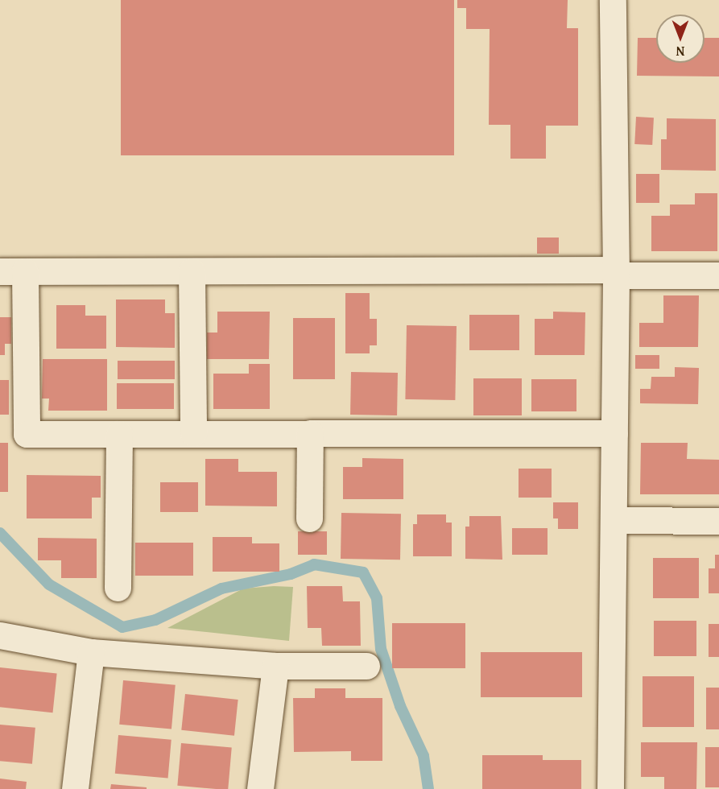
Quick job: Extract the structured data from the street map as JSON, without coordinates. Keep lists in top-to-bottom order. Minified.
{"north":"bottom"}
